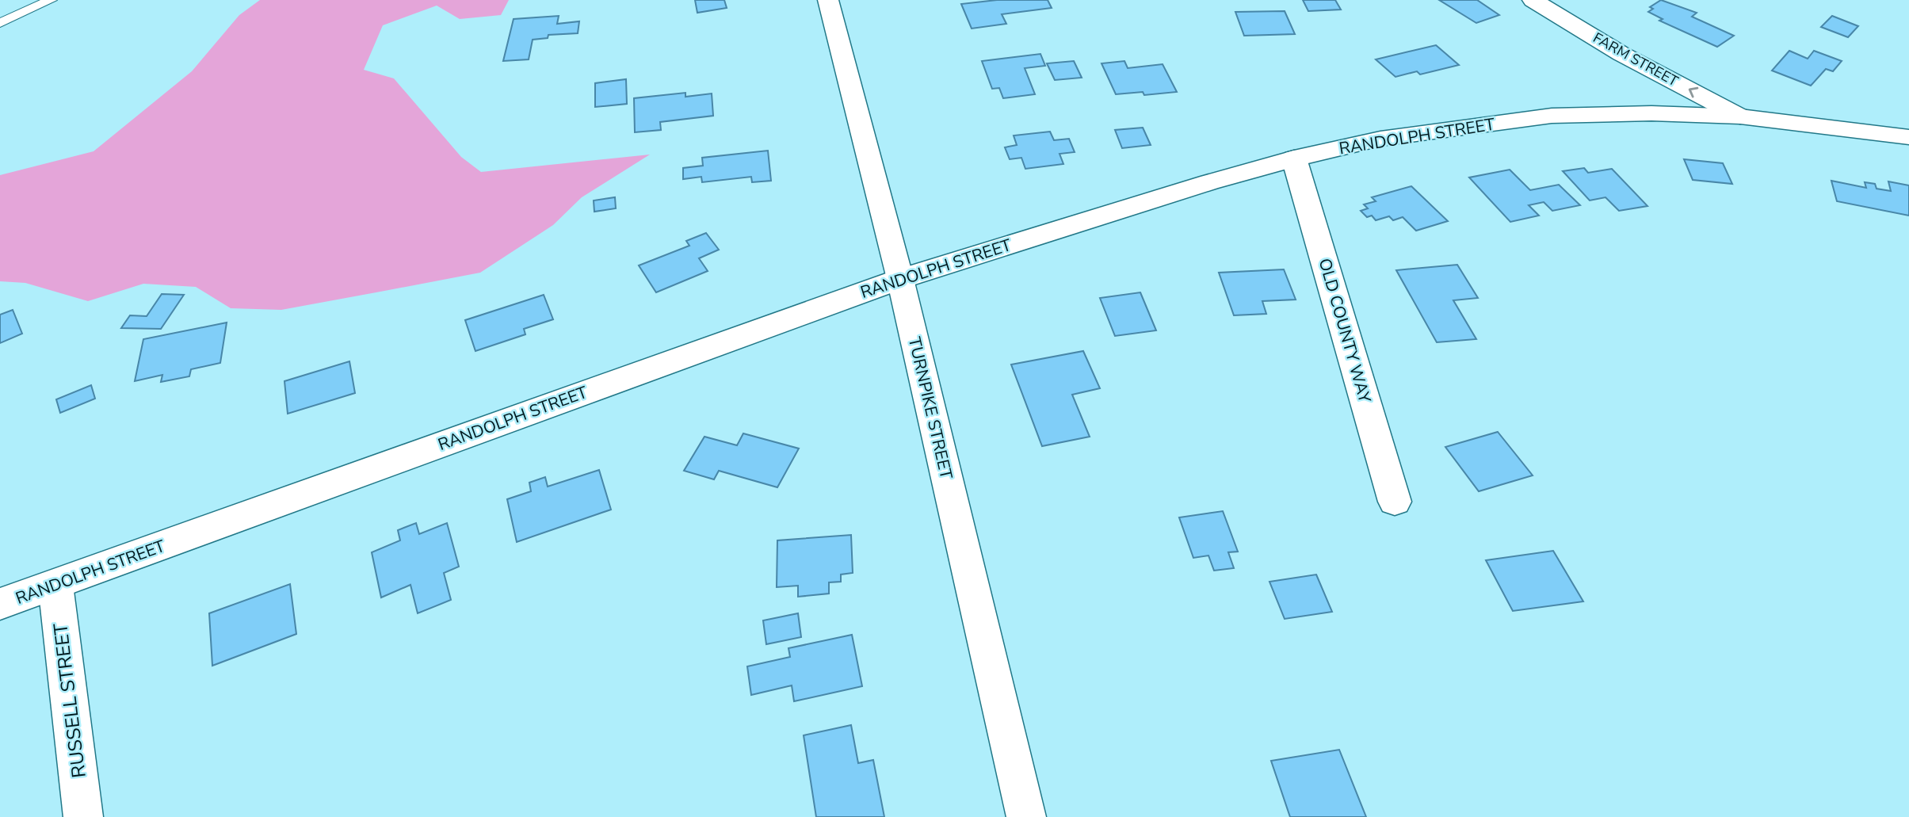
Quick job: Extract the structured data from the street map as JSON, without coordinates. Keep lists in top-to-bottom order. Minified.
{"streets":{"main road":["FARM STREET","RANDOLPH STREET","OLD COUNTY WAY","TURNPIKE STREET","RUSSELL STREET"]},"crossings":[["FARM STREET","RANDOLPH STREET"],["RANDOLPH STREET","OLD COUNTY WAY"],["RANDOLPH STREET","TURNPIKE STREET"],["RANDOLPH STREET","RUSSELL STREET"]],"one_way":["FARM STREET"]}
